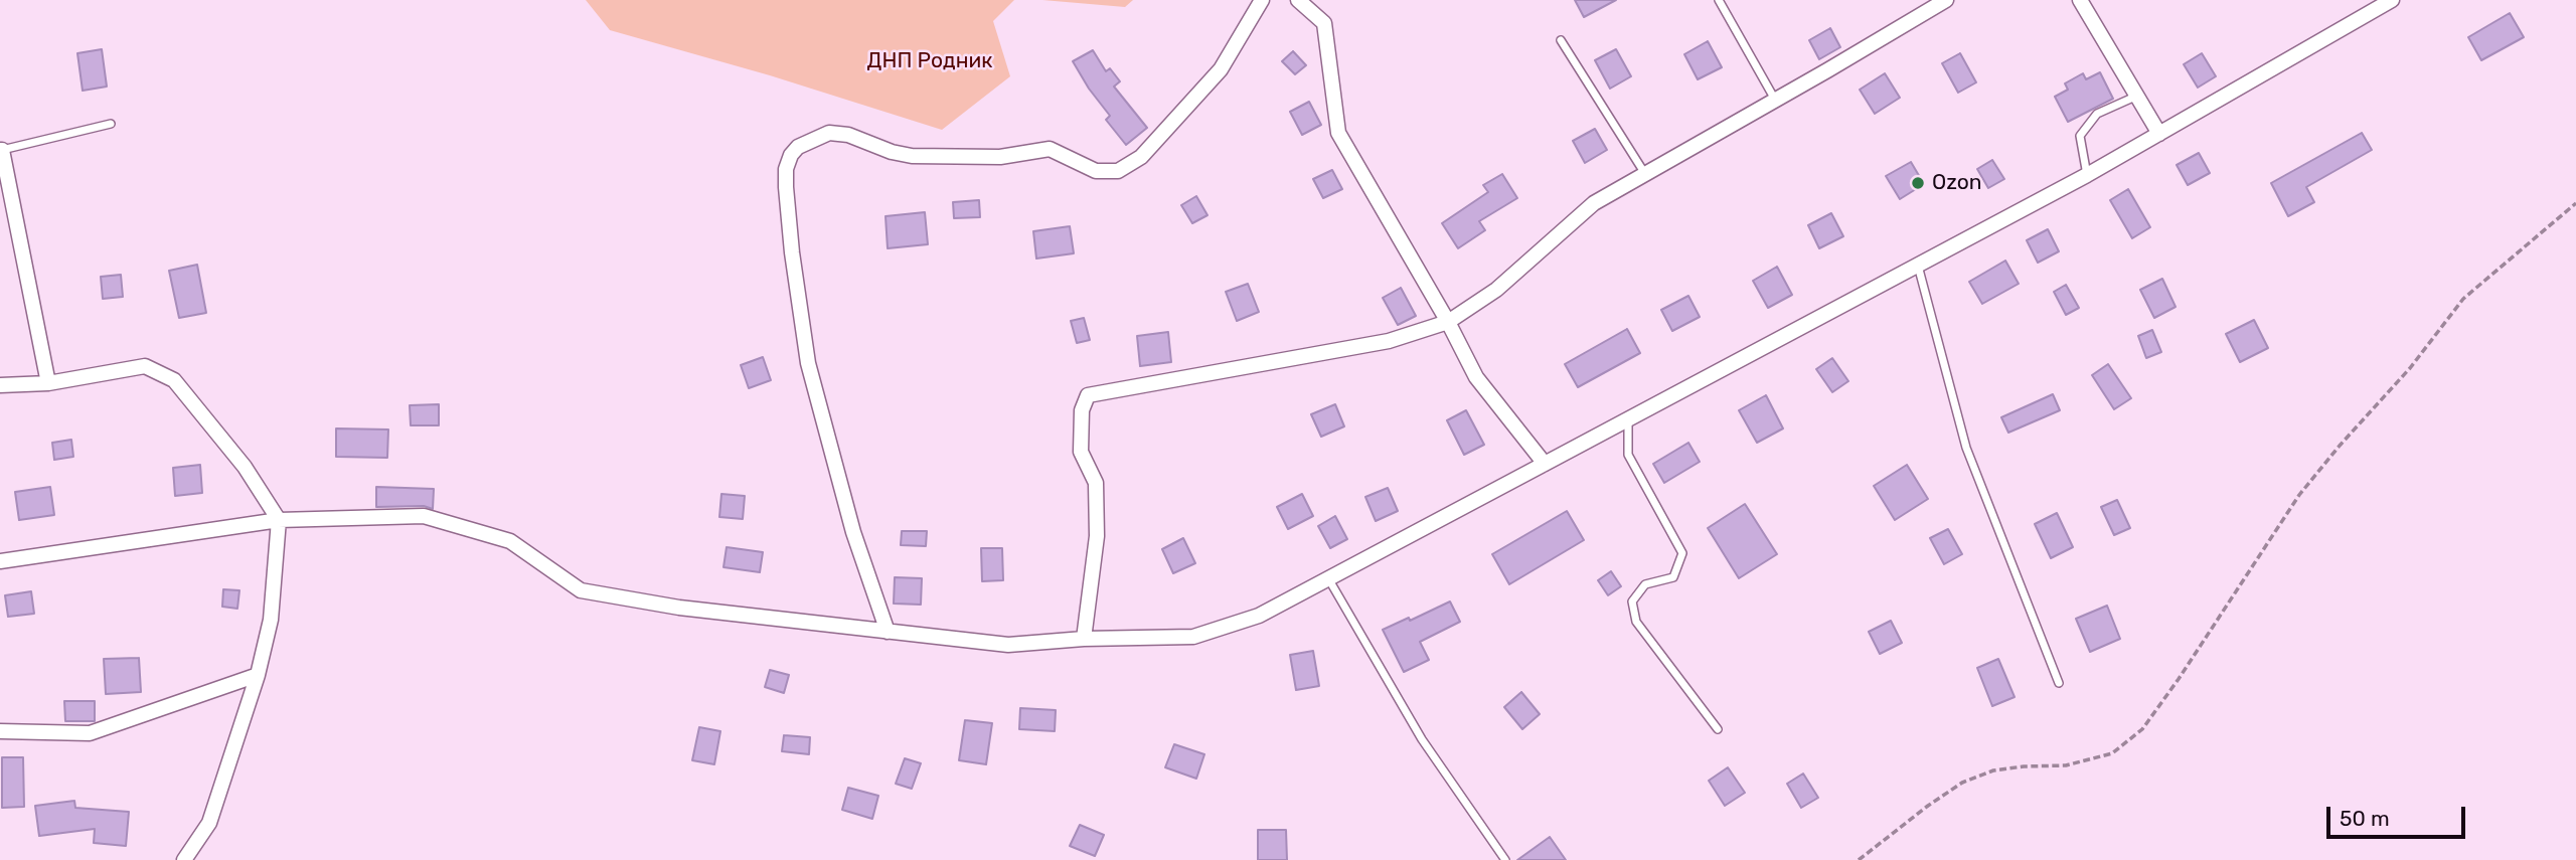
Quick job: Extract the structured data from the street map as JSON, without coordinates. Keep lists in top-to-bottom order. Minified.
{"parks":["ДНП Родник"],"places":["Ozon"],"scale_bar":"50 m"}
